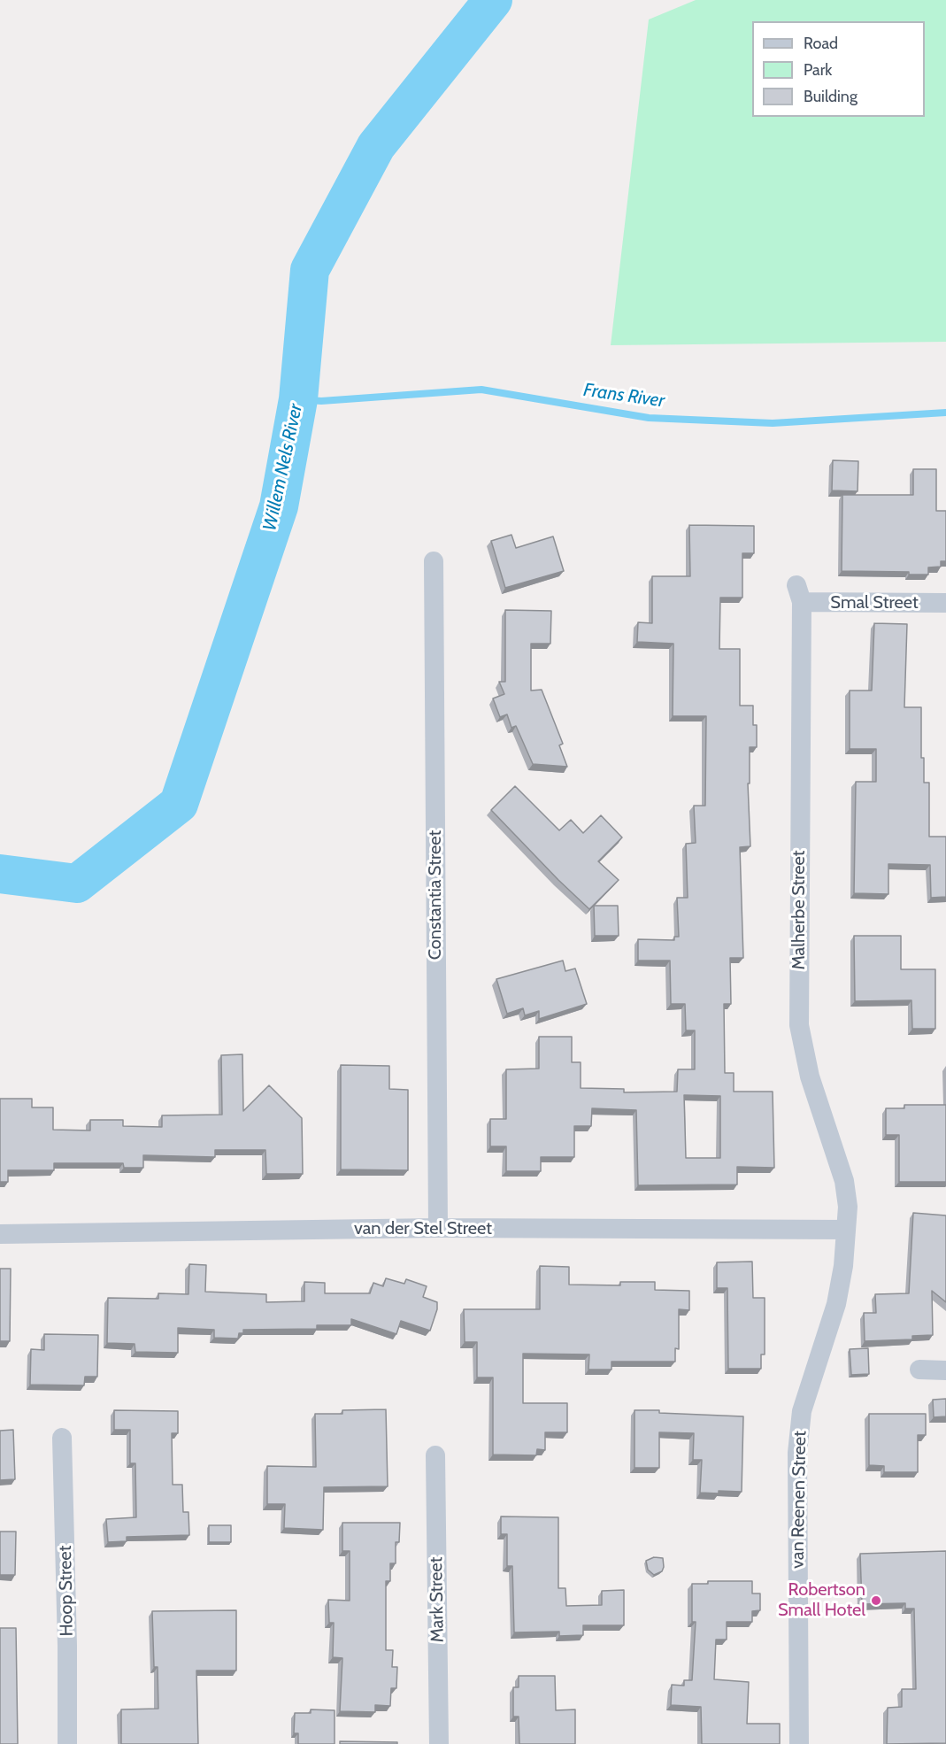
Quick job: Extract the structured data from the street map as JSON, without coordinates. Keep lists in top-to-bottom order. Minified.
{"streets":{"street":["Smal Street","Constantia Street","Malherbe Street","van der Stel Street","van Reenen Street","Hoop Street","Mark Street"]},"crossings":[["Smal Street","Malherbe Street"],["Constantia Street","van der Stel Street"],["Malherbe Street","van der Stel Street"],["Malherbe Street","van Reenen Street"],["van der Stel Street","van Reenen Street"]],"water":["Frans River","Willem Nels River"],"places":["Robertson Small Hotel"],"legend":["Road","Park","Building"]}
